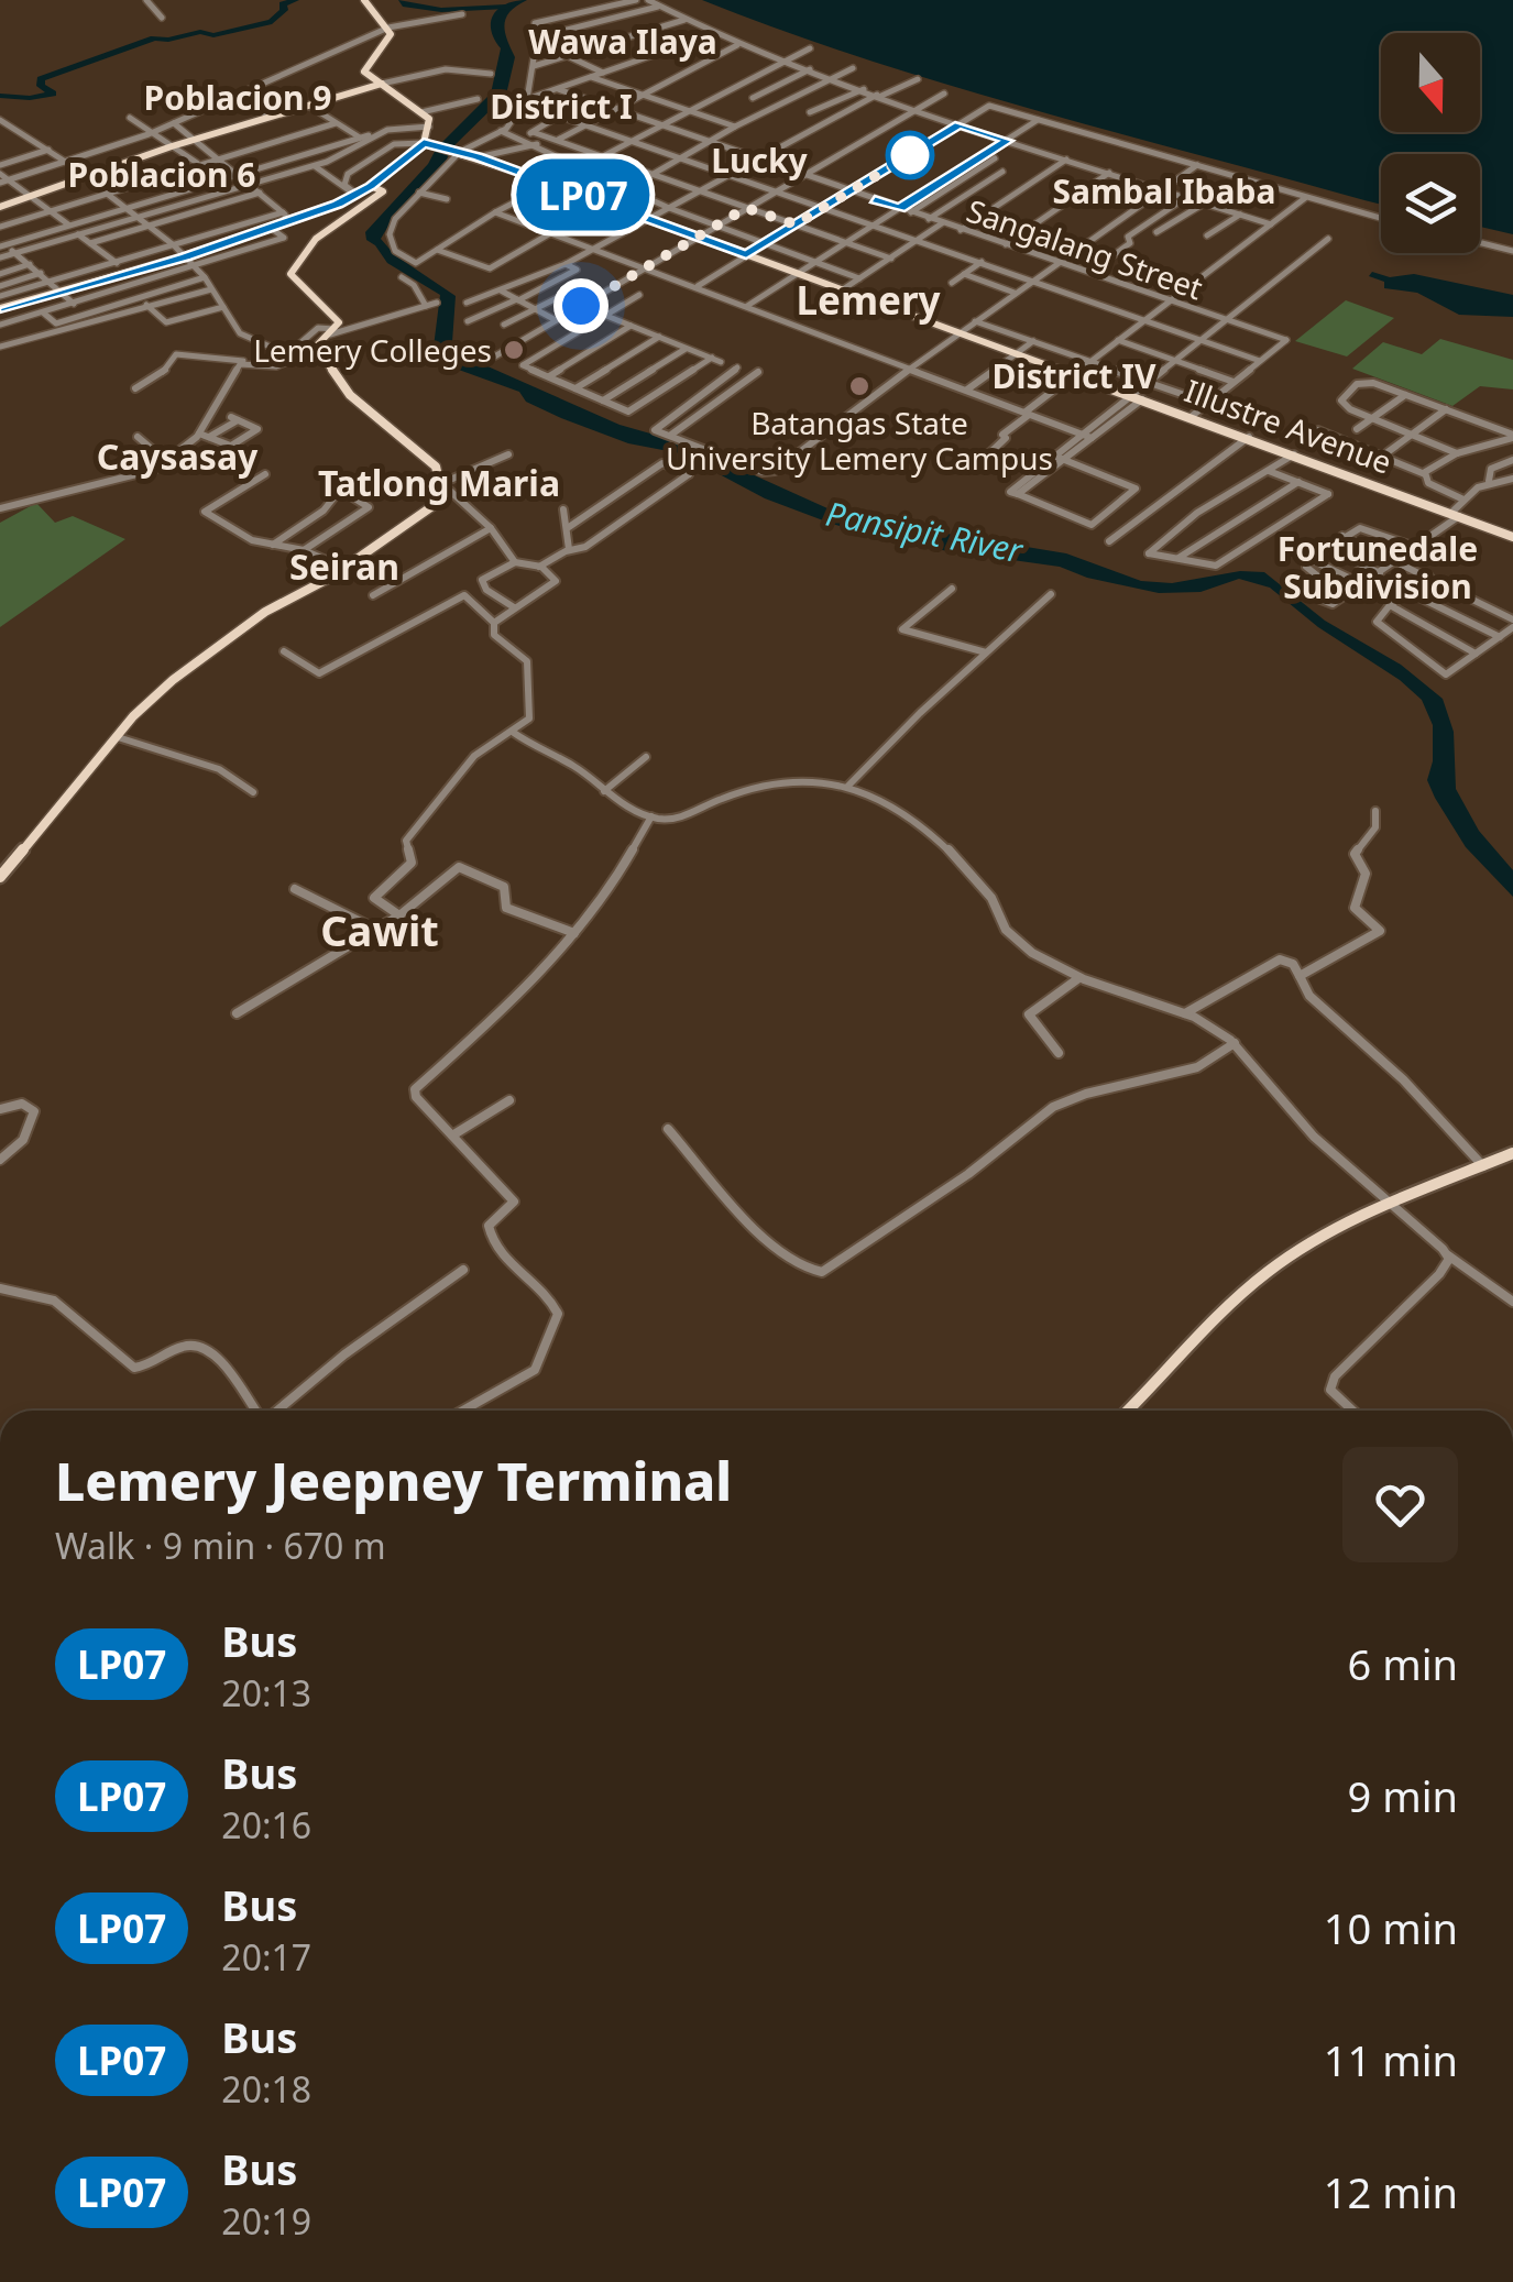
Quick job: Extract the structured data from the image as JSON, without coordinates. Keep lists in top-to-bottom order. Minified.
{"streets":{"main road":["Illustre Avenue"],"street":["Sangalang Street"]},"districts":["Wawa Ilaya","Poblacion 9","District I","Lucky","Poblacion 6","Sambal Ibaba","Lemery","District IV","Caysasay","Tatlong Maria","Fortunedale Subdivision","Seiran","Cawit"],"water":["Pansipit River"],"places":["Lemery Colleges","Batangas State University Lemery Campus"],"lines":["bus line LP07"],"north":"bottom","page":{"on_map":"LP07","heading":["Lemery Jeepney Terminal","Walk · 9 min · 670 m"],"list":[{"mark":"LP07","name":"Bus","note":"20:13","value":"6 min"},{"mark":"LP07","name":"Bus","note":"20:16","value":"9 min"},{"mark":"LP07","name":"Bus","note":"20:17","value":"10 min"},{"mark":"LP07","name":"Bus","note":"20:18","value":"11 min"},{"mark":"LP07","name":"Bus","note":"20:19","value":"12 min"}]}}
